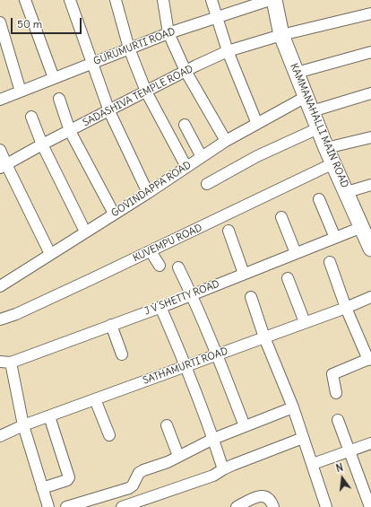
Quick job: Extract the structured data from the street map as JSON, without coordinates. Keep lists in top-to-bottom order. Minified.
{"streets":{"street":["GURUMURTI ROAD","SADASHIVA TEMPLE ROAD","KAMMANAHALLI MAIN ROAD","GOVINDAPPA ROAD","KUVEMPU ROAD","J V SHETTY ROAD","SATHAMURTI ROAD"]},"crossings":[["SADASHIVA TEMPLE ROAD","KAMMANAHALLI MAIN ROAD"],["KAMMANAHALLI MAIN ROAD","GOVINDAPPA ROAD"],["KAMMANAHALLI MAIN ROAD","KUVEMPU ROAD"],["KAMMANAHALLI MAIN ROAD","J V SHETTY ROAD"]],"scale_bar":"50 m","north":"top"}
